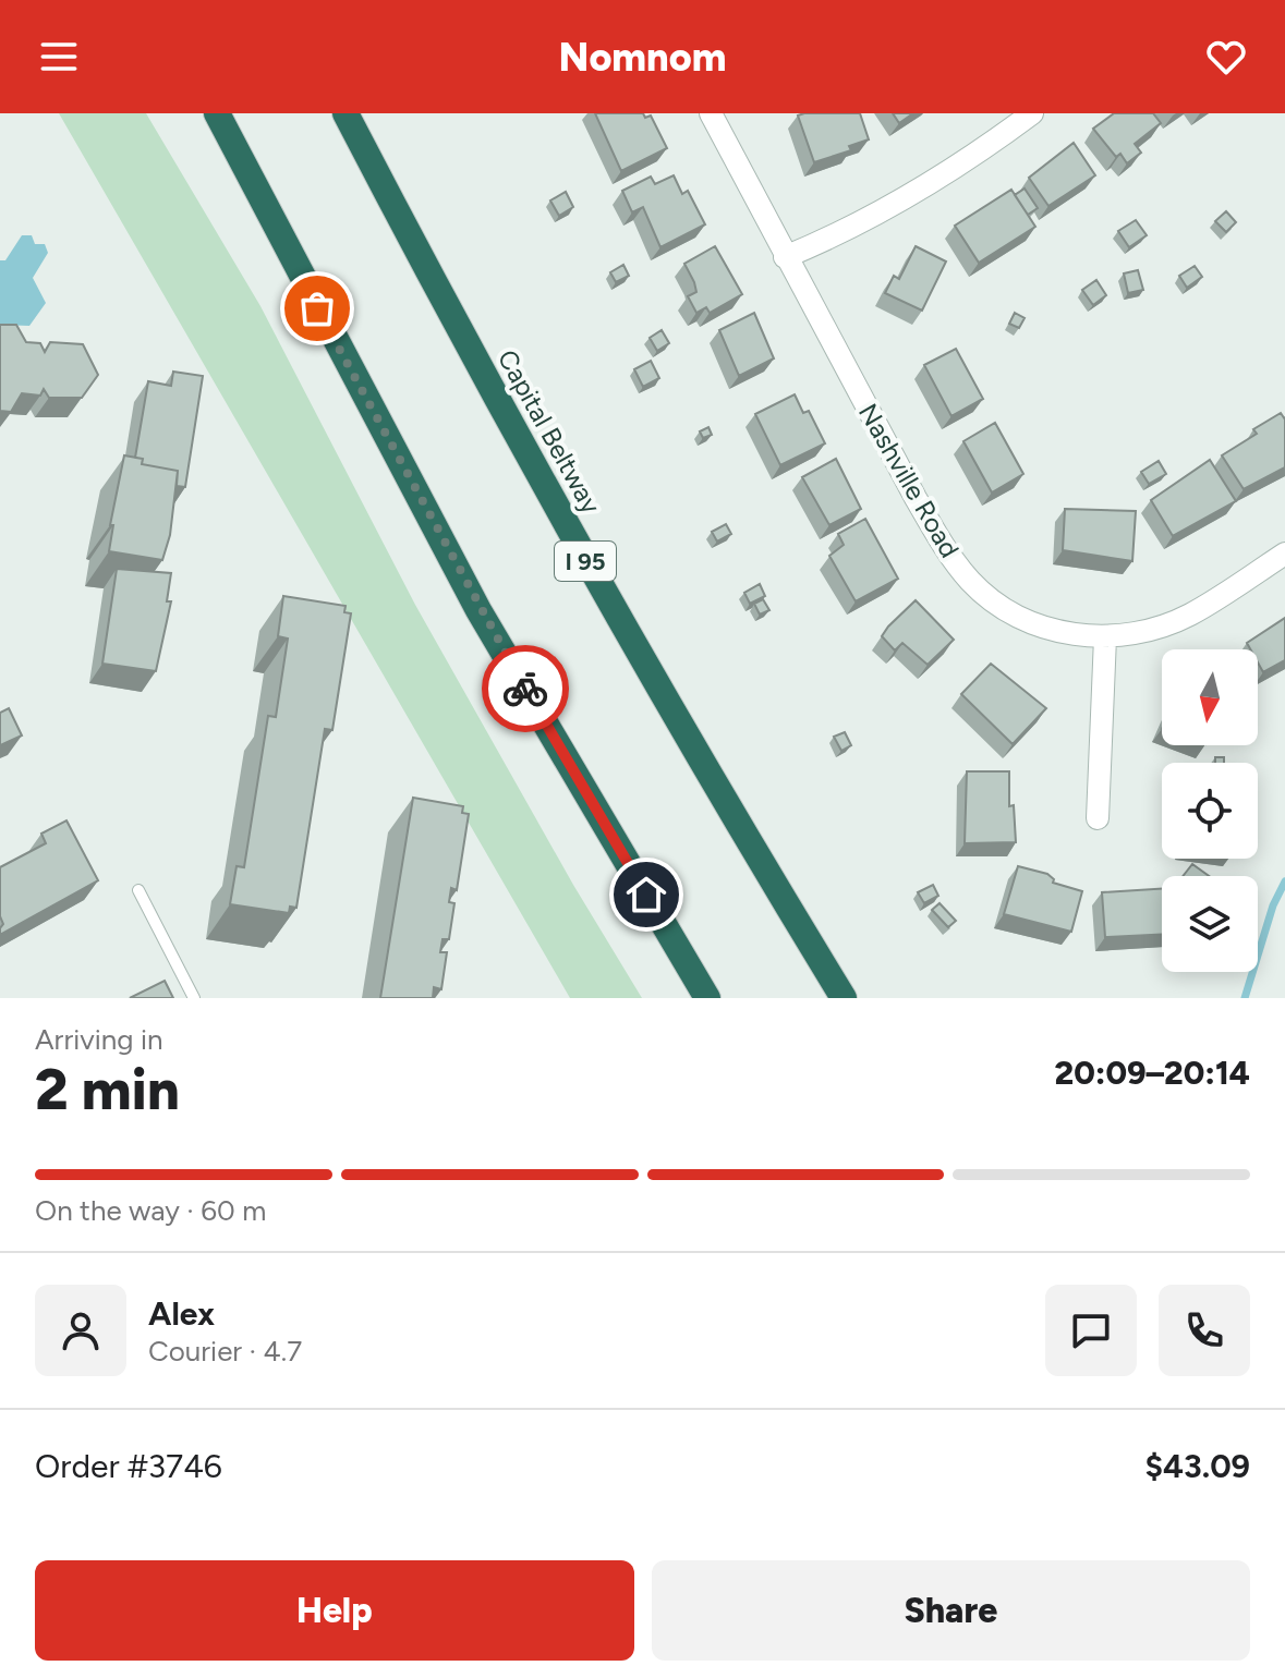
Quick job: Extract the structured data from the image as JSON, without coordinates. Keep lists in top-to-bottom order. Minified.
{"streets":{"highway":["Capital Beltway","I 95"],"street":["Nashville Road"]},"north":"bottom","page":{"header":"Nomnom","heading":["2 min","Arriving in","20:09–20:14"],"panel":["Alex","Courier · 4.7","Order #3746","$43.09"],"bar":"On the way · 60 m","buttons":["Help","Share"]}}
